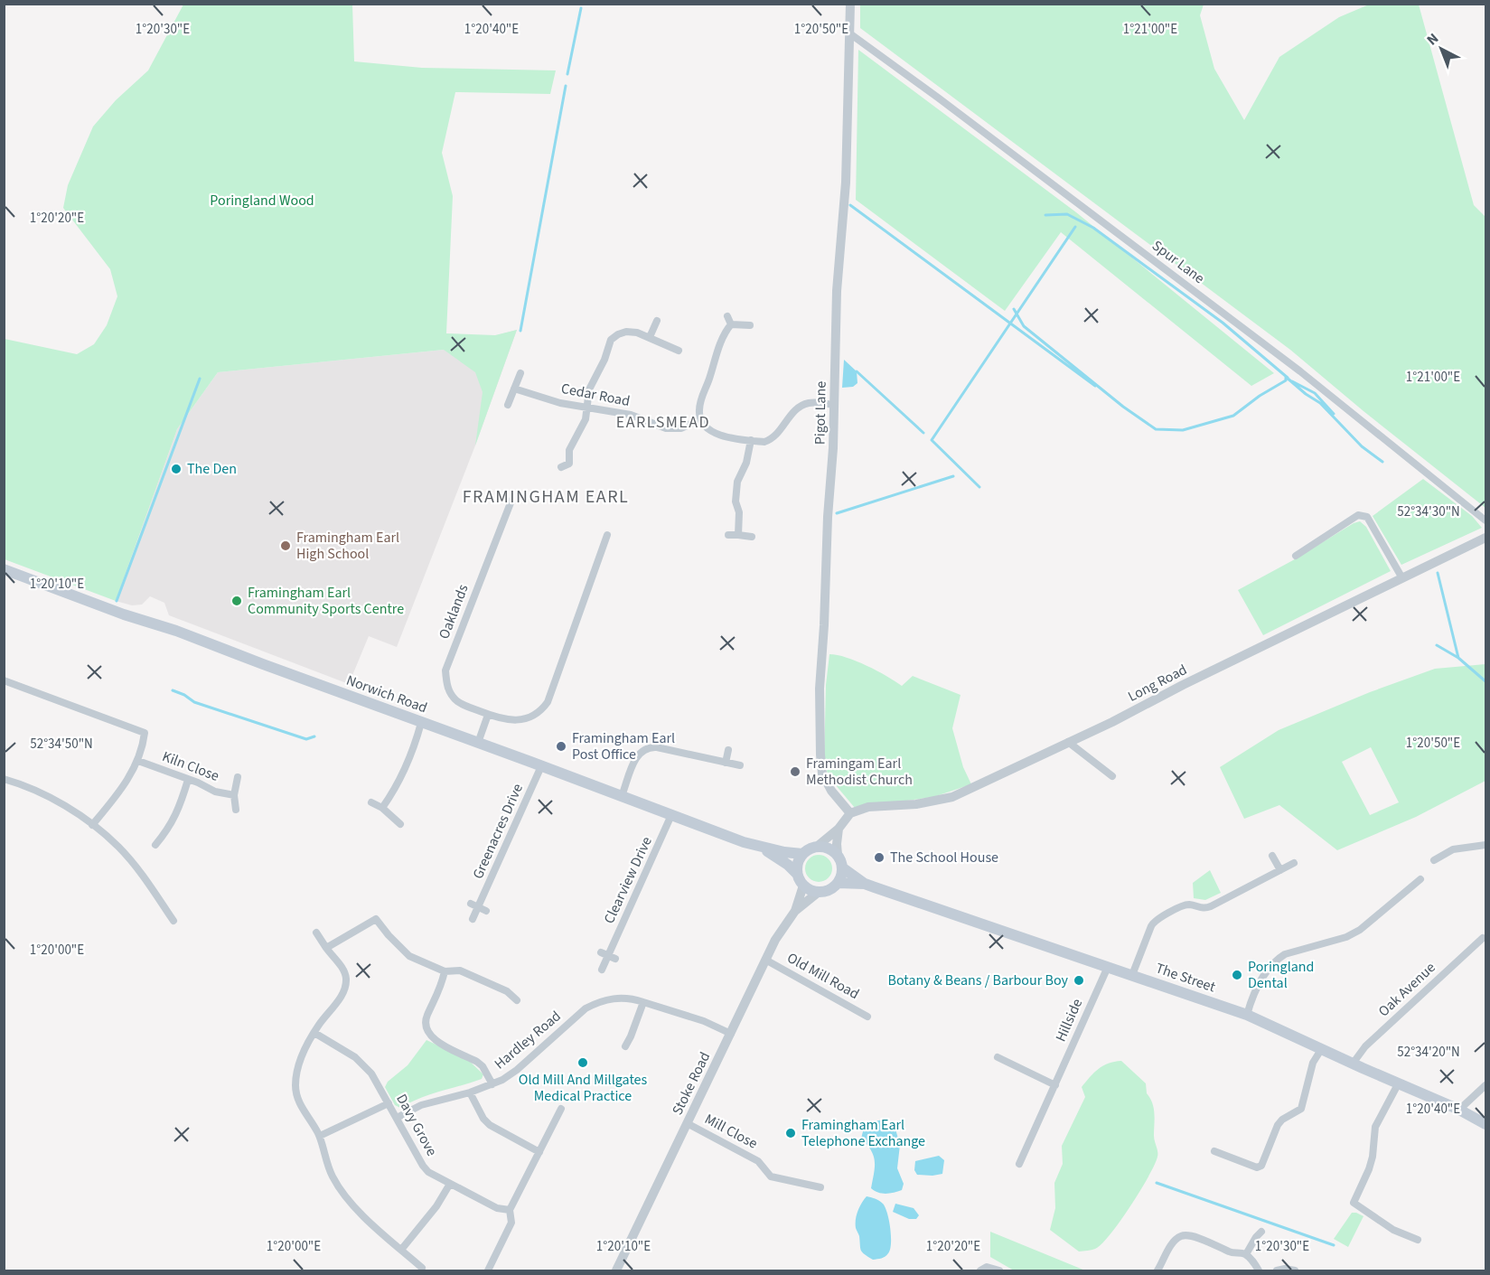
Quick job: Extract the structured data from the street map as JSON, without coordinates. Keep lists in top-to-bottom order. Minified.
{"streets":{"main road":["Norwich Road","The Street"],"street":["Spur Lane","Cedar Road","Pigot Lane","Oaklands","Long Road","Kiln Close","Greenacres Drive","Clearview Drive","Old Mill Road","Oak Avenue","Hillside","Hardley Road","Stoke Road","Davy Grove","Mill Close"]},"crossings":[["Spur Lane","Pigot Lane"],["Pigot Lane","Long Road"],["Norwich Road","Greenacres Drive"],["Norwich Road","Clearview Drive"],["Norwich Road","The Street"],["Norwich Road","Stoke Road"],["Old Mill Road","Stoke Road"],["The Street","Oak Avenue"],["The Street","Hillside"],["The Street","Stoke Road"],["Hardley Road","Stoke Road"],["Hardley Road","Davy Grove"],["Stoke Road","Mill Close"]],"districts":["EARLSMEAD","FRAMINGHAM EARL"],"parks":["Poringland Wood"],"places":["The Den","Framingham Earl High School","Framingham Earl Community Sports Centre","Framingham Earl Post Office","Framingam Earl Methodist Church","The School House","Poringland Dental","Botany & Beans / Barbour Boy","Old Mill And Millgates Medical Practice","Framingham Earl Telephone Exchange"],"north":"top left","coordinates":["1°20'30\"E","1°21'00\"E","1°20'40\"E","1°20'50\"E","1°20'20\"E","52°34'30\"N","1°20'10\"E","52°34'50\"N","1°20'00\"E","52°34'20\"N"]}
